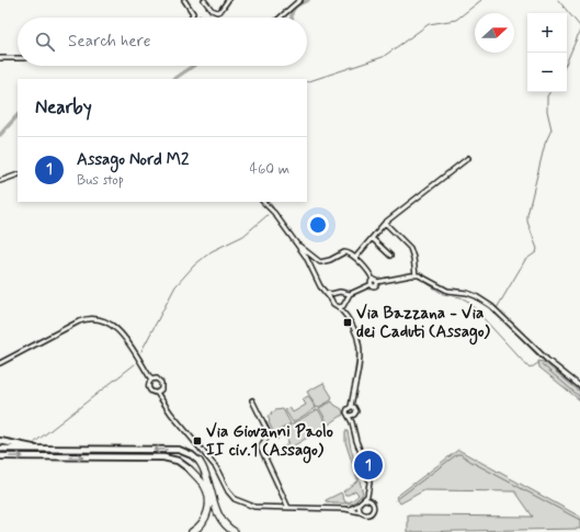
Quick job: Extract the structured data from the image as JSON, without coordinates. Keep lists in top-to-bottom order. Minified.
{"places":{"transit":["Via Bazzana - Via dei Caduti (Assago)","Via Giovanni Paolo II civ.1 (Assago)"]},"north":"right","page":{"map_buttons":["+","−"],"search":"Search here","heading":"Nearby","list":[{"mark":"1","name":"Assago Nord M2","note":"Bus stop","value":"460 m"}],"pins":"1"}}
